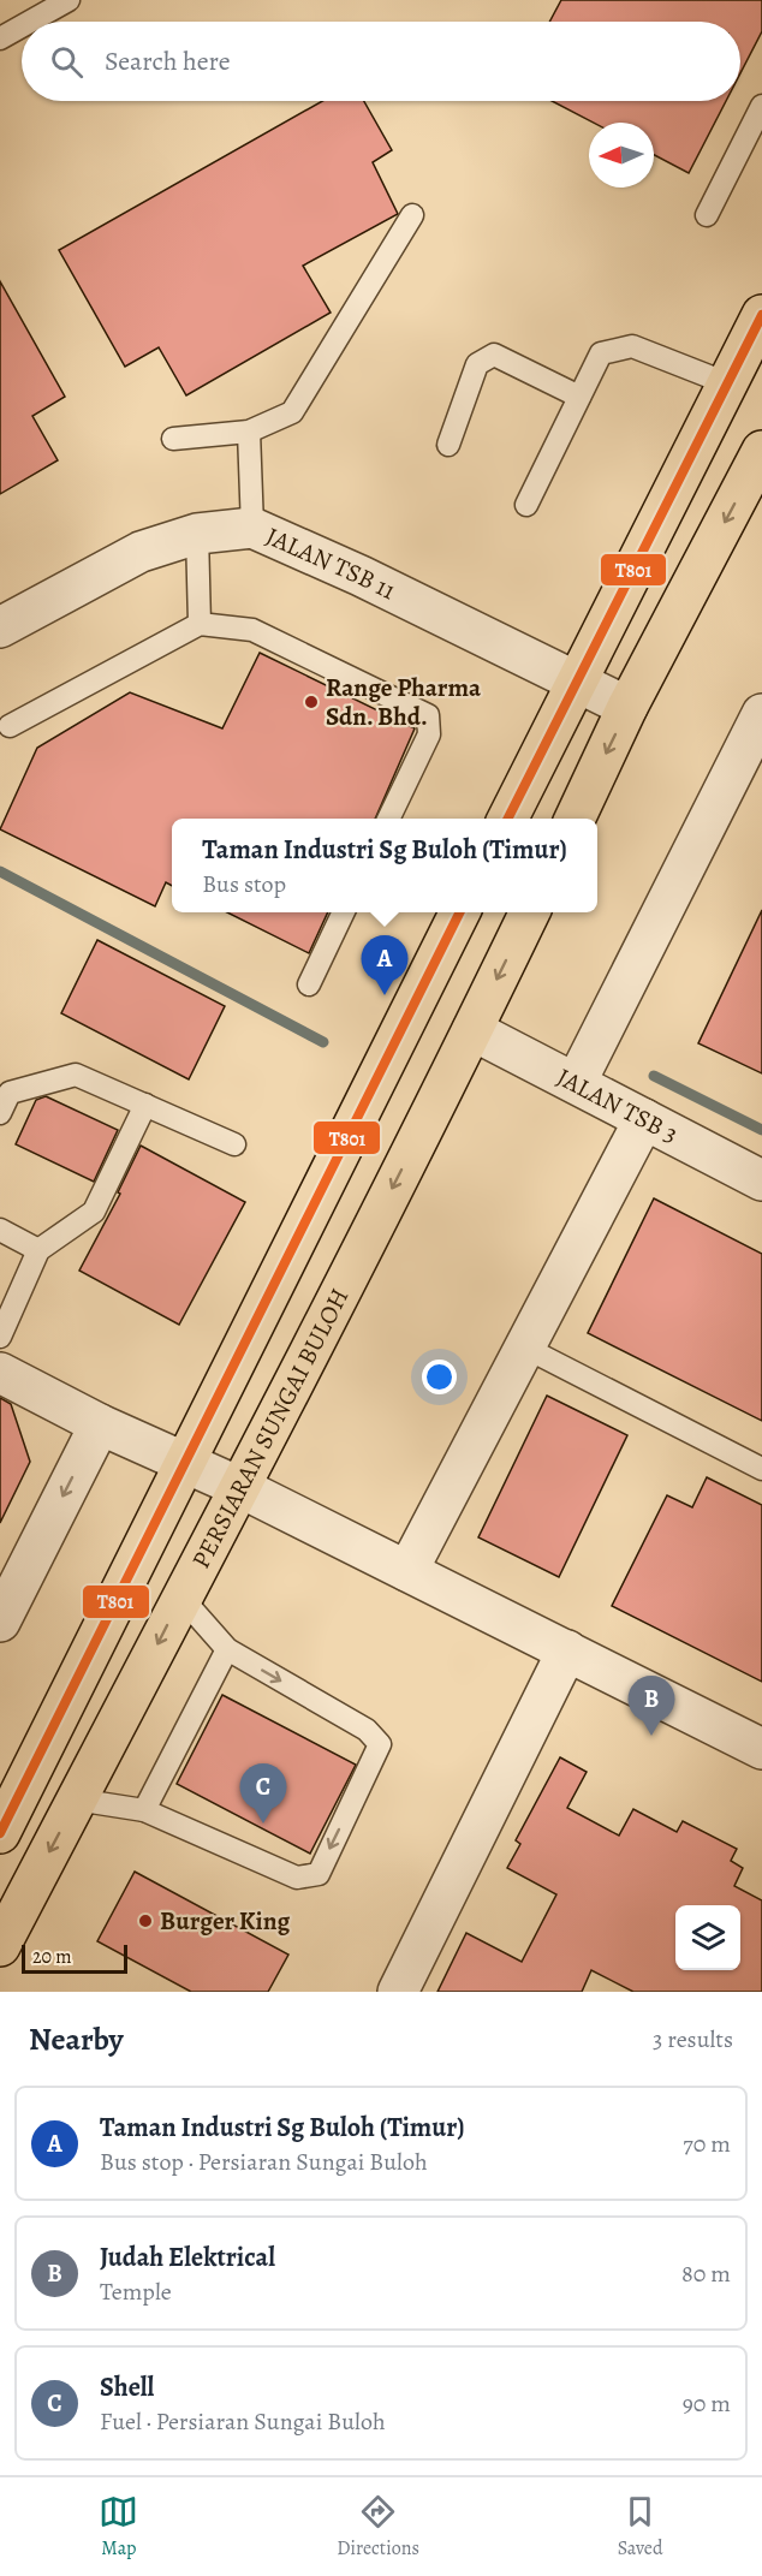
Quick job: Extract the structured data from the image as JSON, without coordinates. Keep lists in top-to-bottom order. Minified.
{"streets":{"main road":["PERSIARAN SUNGAI BULOH"],"street":["JALAN TSB 11","JALAN TSB 3"]},"crossings":[["JALAN TSB 3","PERSIARAN SUNGAI BULOH"]],"places":["Range Pharma Sdn. Bhd.","Burger King"],"lines":["transit line T801"],"scale_bar":"20 m","north":"left","page":{"search":"Search here","popup":["Taman Industri Sg Buloh (Timur)","Bus stop"],"pins":["A","B","C"],"scale":"20 m","heading":["Nearby","3 results"],"list":[{"mark":"A","name":"Taman Industri Sg Buloh (Timur)","note":"Bus stop · Persiaran Sungai Buloh","value":"70 m"},{"mark":"B","name":"Judah Elektrical","note":"Temple","value":"80 m"},{"mark":"C","name":"Shell","note":"Fuel · Persiaran Sungai Buloh","value":"90 m"}],"nav":["Map","Directions","Saved"]}}
